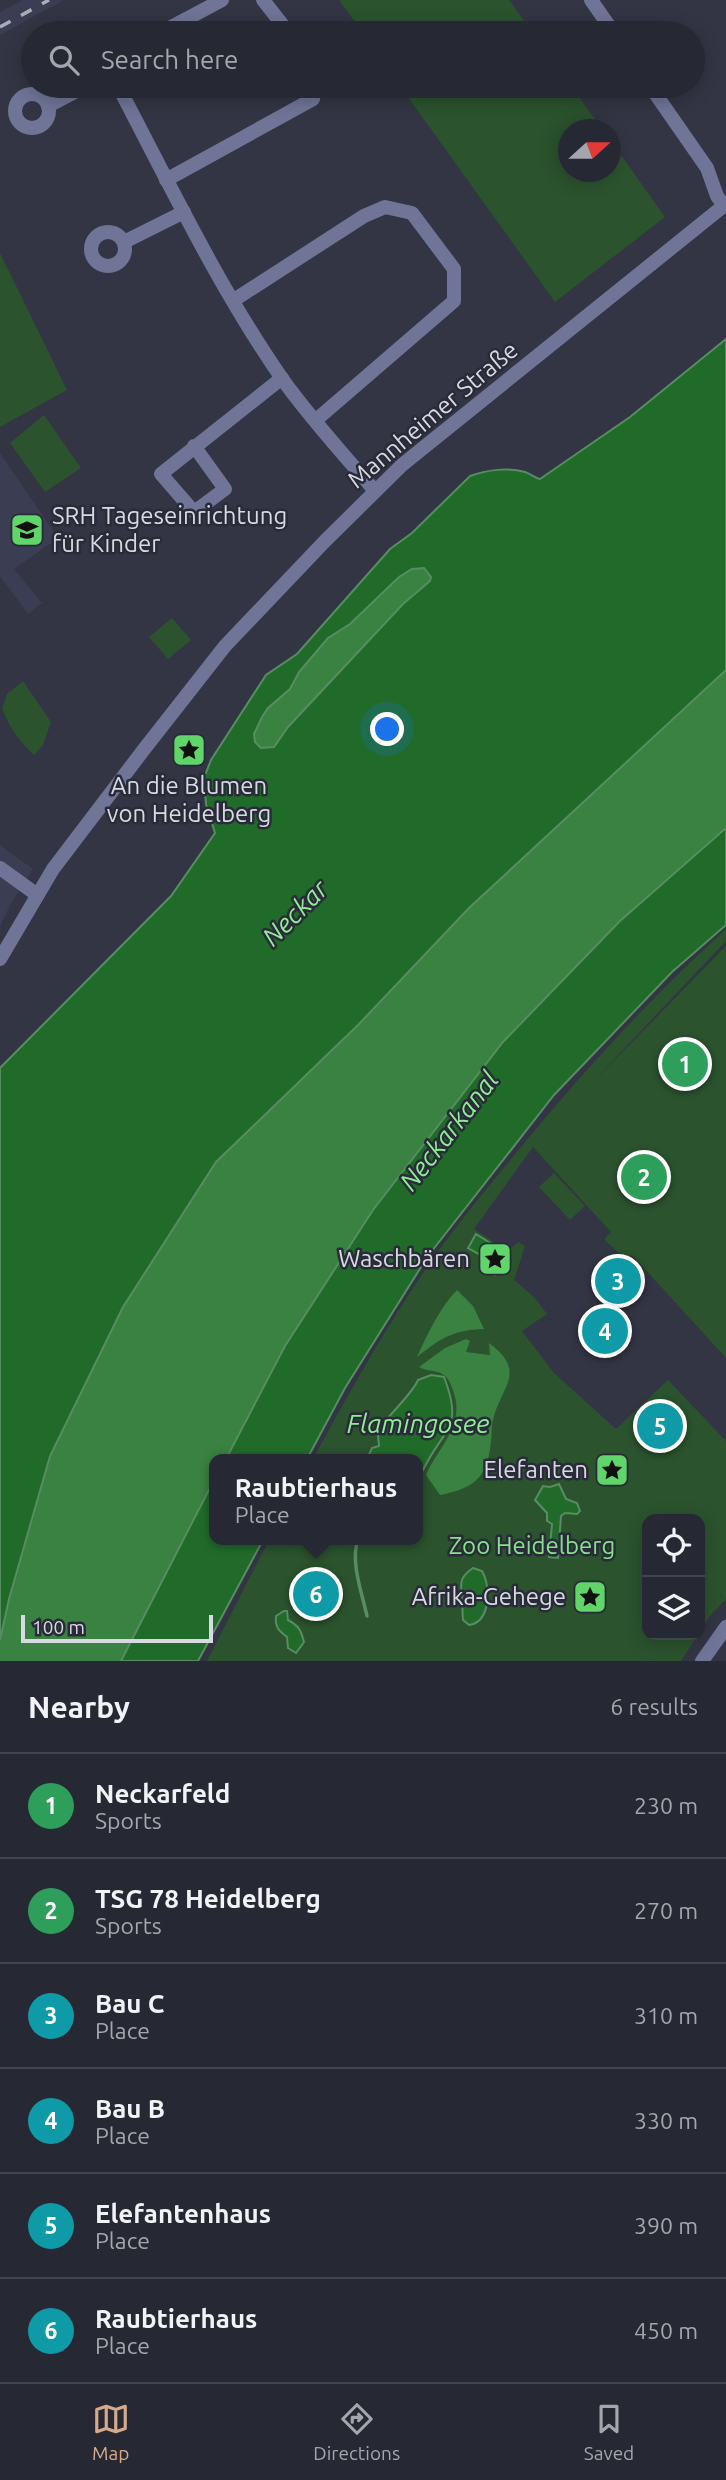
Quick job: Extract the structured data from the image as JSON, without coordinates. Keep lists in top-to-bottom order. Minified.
{"streets":{"street":["Mannheimer Straße"]},"water":["Neckar","Neckarkanal","Flamingosee"],"parks":["Zoo Heidelberg"],"places":{"school or university":["SRH Tageseinrichtung für Kinder"],"place":["An die Blumen von Heidelberg","Waschbären","Elefanten","Afrika-Gehege"]},"scale_bar":"100 m","north":"right","page":{"search":"Search here","pins":["1","2","3","4","5","6"],"popup":["Raubtierhaus","Place"],"scale":"100 m","heading":["Nearby","6 results"],"list":[{"mark":"1","name":"Neckarfeld","note":"Sports","value":"230 m"},{"mark":"2","name":"TSG 78 Heidelberg","note":"Sports","value":"270 m"},{"mark":"3","name":"Bau C","note":"Place","value":"310 m"},{"mark":"4","name":"Bau B","note":"Place","value":"330 m"},{"mark":"5","name":"Elefantenhaus","note":"Place","value":"390 m"},{"mark":"6","name":"Raubtierhaus","note":"Place","value":"450 m"}],"nav":["Map","Directions","Saved"]}}
